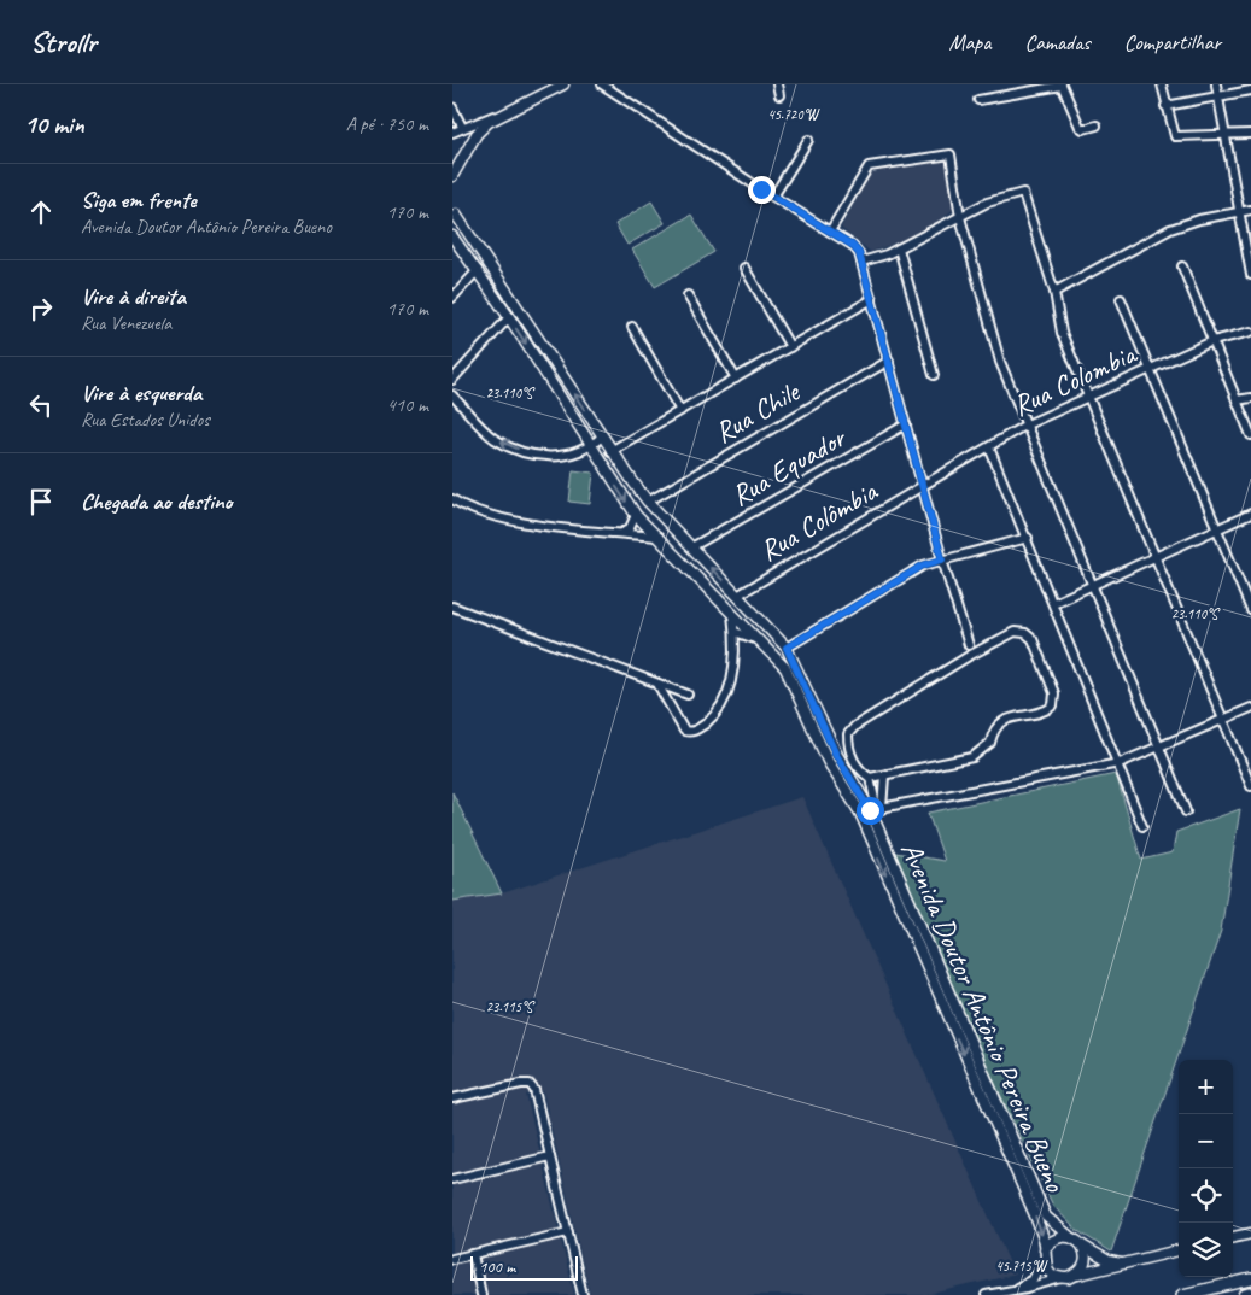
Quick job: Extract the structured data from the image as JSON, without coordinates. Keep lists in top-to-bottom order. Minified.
{"streets":{"main road":["Avenida Doutor Antônio Pereira Bueno"],"street":["Rua Colombia","Rua Chile","Rua Equador","Rua Colômbia"]},"crossings":[["Rua Colombia","Rua Colômbia"],["Rua Chile","Avenida Doutor Antônio Pereira Bueno"],["Rua Equador","Avenida Doutor Antônio Pereira Bueno"],["Rua Colômbia","Avenida Doutor Antônio Pereira Bueno"]],"scale_bar":"100 m","page":{"header":"Strollr","nav":["Mapa","Camadas","Compartilhar"],"heading":["10 min","A pé · 750 m"],"list":[["Siga em frente","Avenida Doutor Antônio Pereira Bueno","170 m"],["Vire à direita","Rua Venezuela","170 m"],["Vire à esquerda","Rua Estados Unidos","410 m"],"Chegada ao destino"],"map_buttons":["+","−"],"scale":"100 m"},"coordinates":["45.720°W","23.110°S","23.115°S","45.715°W"]}
